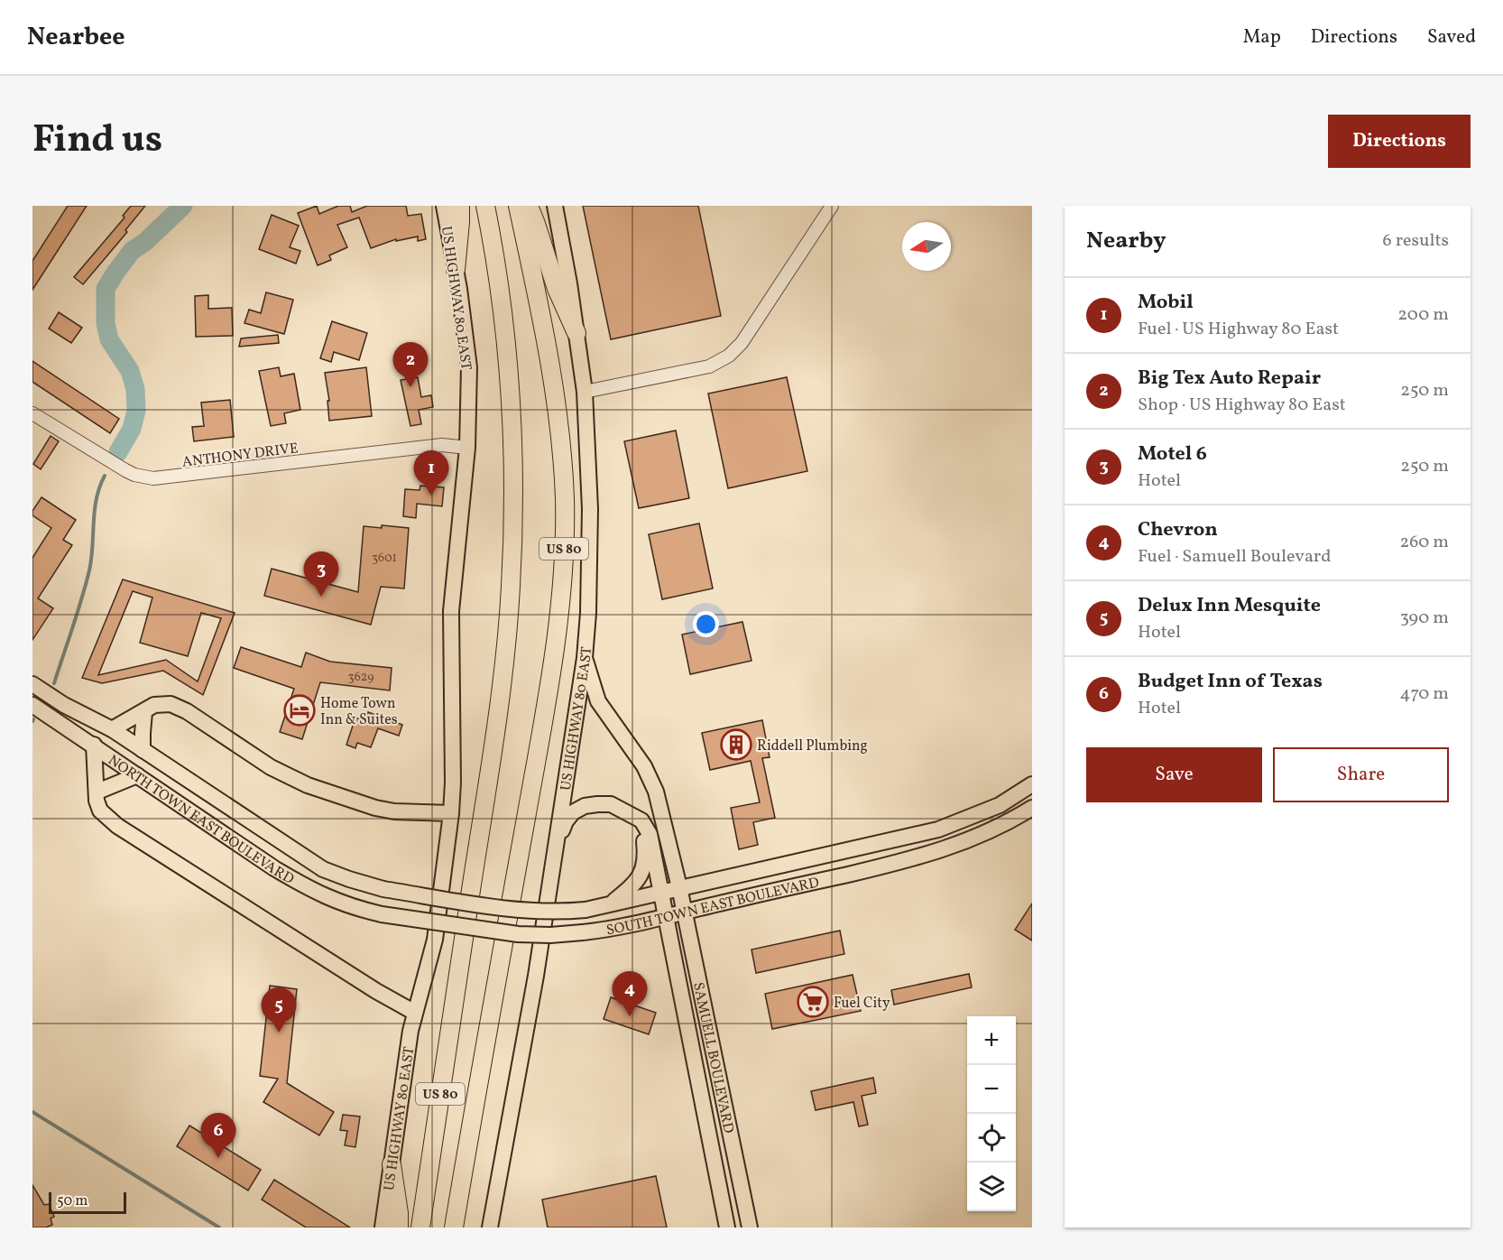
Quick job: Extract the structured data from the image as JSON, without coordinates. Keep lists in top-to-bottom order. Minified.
{"streets":{"highway":["US 80"],"main road":["US HIGHWAY 80 EAST","NORTH TOWN EAST BOULEVARD","SOUTH TOWN EAST BOULEVARD","SAMUELL BOULEVARD"],"street":["ANTHONY DRIVE"]},"crossings":[["US HIGHWAY 80 EAST","ANTHONY DRIVE"],["US HIGHWAY 80 EAST","SAMUELL BOULEVARD"],["NORTH TOWN EAST BOULEVARD","SOUTH TOWN EAST BOULEVARD"],["SOUTH TOWN EAST BOULEVARD","SAMUELL BOULEVARD"]],"places":{"hotel":["Home Town Inn & Suites"],"building":["Riddell Plumbing"],"supermarket":["Fuel City"]},"house_numbers":["3601","3629"],"scale_bar":"50 m","north":"left","page":{"header":"Nearbee","nav":["Map","Directions","Saved"],"title":"Find us","buttons":["Directions",["Save","Share"]],"heading":["Nearby","6 results"],"list":[{"mark":"1","name":"Mobil","note":"Fuel · US Highway 80 East","value":"200 m"},{"mark":"2","name":"Big Tex Auto Repair","note":"Shop · US Highway 80 East","value":"250 m"},{"mark":"3","name":"Motel 6","note":"Hotel","value":"250 m"},{"mark":"4","name":"Chevron","note":"Fuel · Samuell Boulevard","value":"260 m"},{"mark":"5","name":"Delux Inn Mesquite","note":"Hotel","value":"390 m"},{"mark":"6","name":"Budget Inn of Texas","note":"Hotel","value":"470 m"}],"pins":["2","1","3","4","5","6"],"map_buttons":["+","−"],"scale":"50 m"}}
